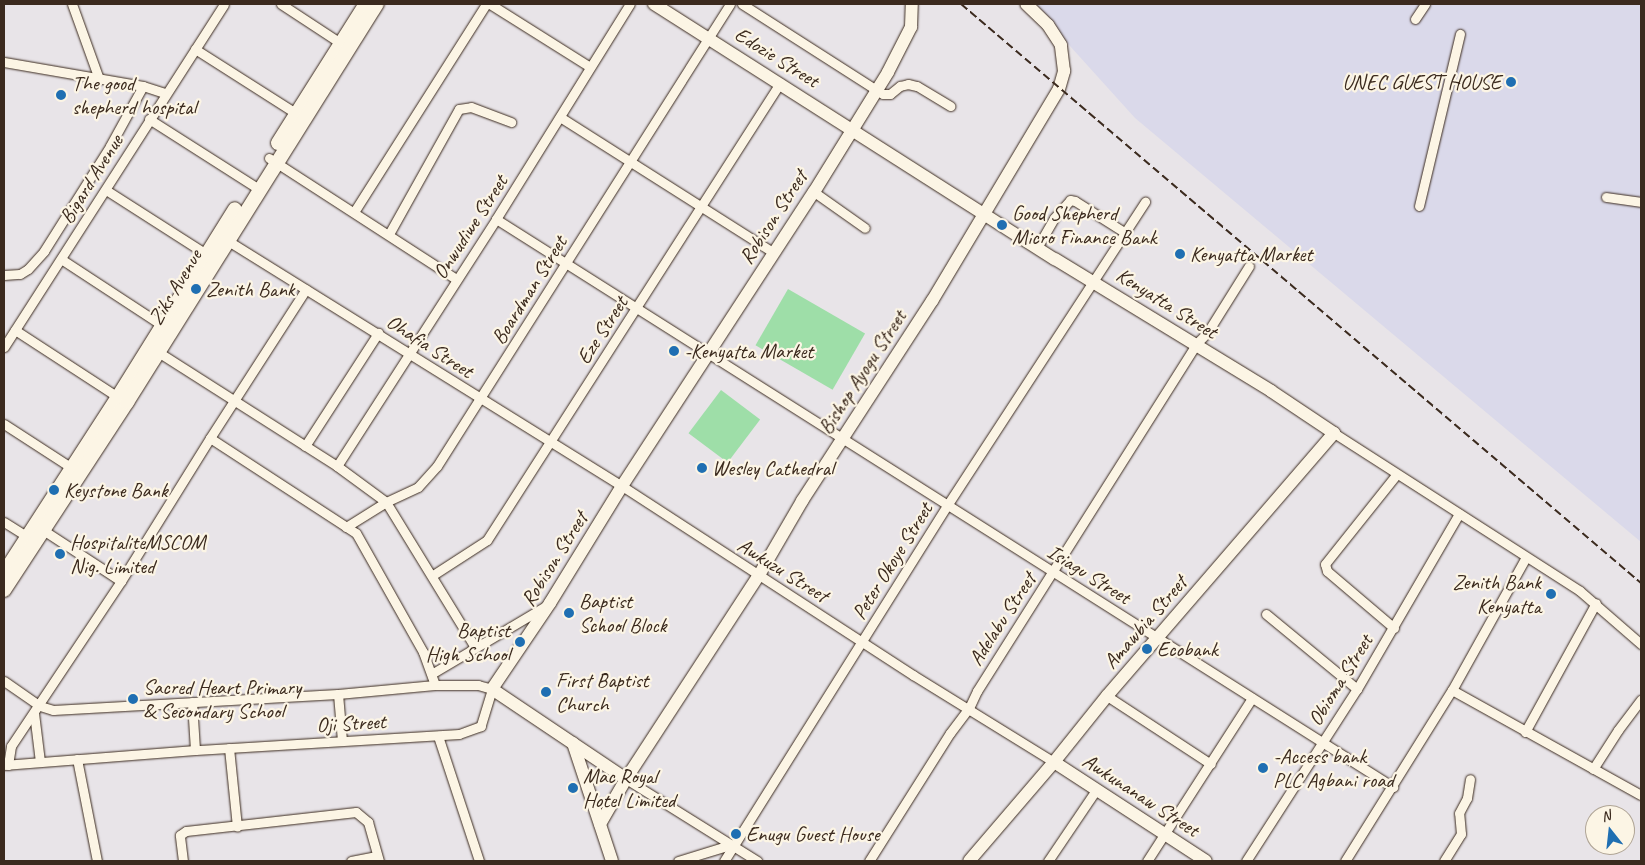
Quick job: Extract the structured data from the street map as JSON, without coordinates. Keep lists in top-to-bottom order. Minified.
{"streets":{"main road":["Edozie Street","Robison Street","Ziks Avenue","Kenyatta Street","Bishop Ayogu Street","Amawbia Street","Awkunanaw Street"],"street":["Bigard Avenue","Onwudiwe Street","Boardman Street","Eze Street","Ohafia Street","Peter Okoye Street","Awkuzu Street","Isiagu Street","Adelabu Street","Obioma Street","Oji Street"]},"crossings":[["Edozie Street","Robison Street"],["Edozie Street","Boardman Street"],["Edozie Street","Kenyatta Street"],["Edozie Street","Eze Street"],["Robison Street","Kenyatta Street"],["Robison Street","Ohafia Street"],["Robison Street","Awkuzu Street"],["Robison Street","Isiagu Street"],["Robison Street","Oji Street"],["Onwudiwe Street","Ohafia Street"],["Onwudiwe Street","Isiagu Street"],["Ziks Avenue","Ohafia Street"],["Boardman Street","Ohafia Street"],["Boardman Street","Isiagu Street"],["Kenyatta Street","Bishop Ayogu Street"],["Kenyatta Street","Peter Okoye Street"],["Kenyatta Street","Adelabu Street"],["Kenyatta Street","Amawbia Street"],["Eze Street","Ohafia Street"],["Eze Street","Isiagu Street"],["Ohafia Street","Awkuzu Street"],["Bishop Ayogu Street","Awkuzu Street"],["Bishop Ayogu Street","Isiagu Street"],["Peter Okoye Street","Awkuzu Street"],["Peter Okoye Street","Isiagu Street"],["Awkuzu Street","Adelabu Street"],["Awkuzu Street","Amawbia Street"],["Awkuzu Street","Awkunanaw Street"],["Isiagu Street","Adelabu Street"],["Isiagu Street","Amawbia Street"],["Isiagu Street","Obioma Street"],["Amawbia Street","Awkunanaw Street"]],"places":["UNEC GUEST HOUSE","The good shepherd hospital","Good Shepherd Micro Finance Bank","Kenyatta Market","Zenith Bank","-Kenyatta Market","Wesley Cathedral","Keystone Bank","HospitaliteMSCOM Nig. Limited","Zenith Bank Kenyatta","Baptist School Block","Baptist High School","Ecobank","First Baptist Church","Sacred Heart Primary & Secondary School","-Access bank PLC Agbani road","Mac Royal Hotel Limited","Enugu Guest House"],"north":"top"}
